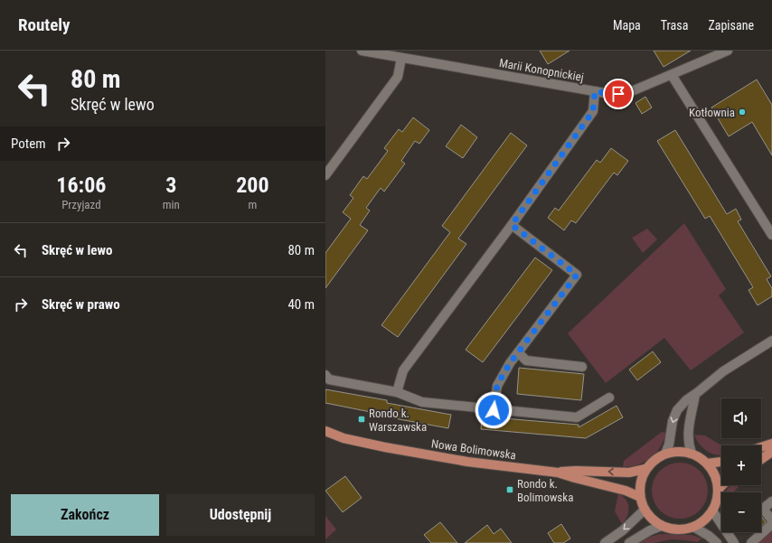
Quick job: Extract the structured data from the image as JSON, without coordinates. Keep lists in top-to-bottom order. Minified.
{"streets":{"main road":["Nowa Bolimowska"],"street":["Marii Konopnickiej"]},"places":{"other":["Kotłownia"],"transit":["Rondo k. Warszawska","Rondo k. Bolimowska"]},"page":{"header":"Routely","nav":["Mapa","Trasa","Zapisane"],"turn":["80 m","Skręć w lewo"],"then":"Potem","eta":["16:06","Przyjazd","3","min","200","m"],"list":[{"name":"Skręć w lewo","value":"80 m"},{"name":"Skręć w prawo","value":"40 m"}],"map_buttons":["+","−"],"buttons":["Zakończ","Udostępnij"]}}
